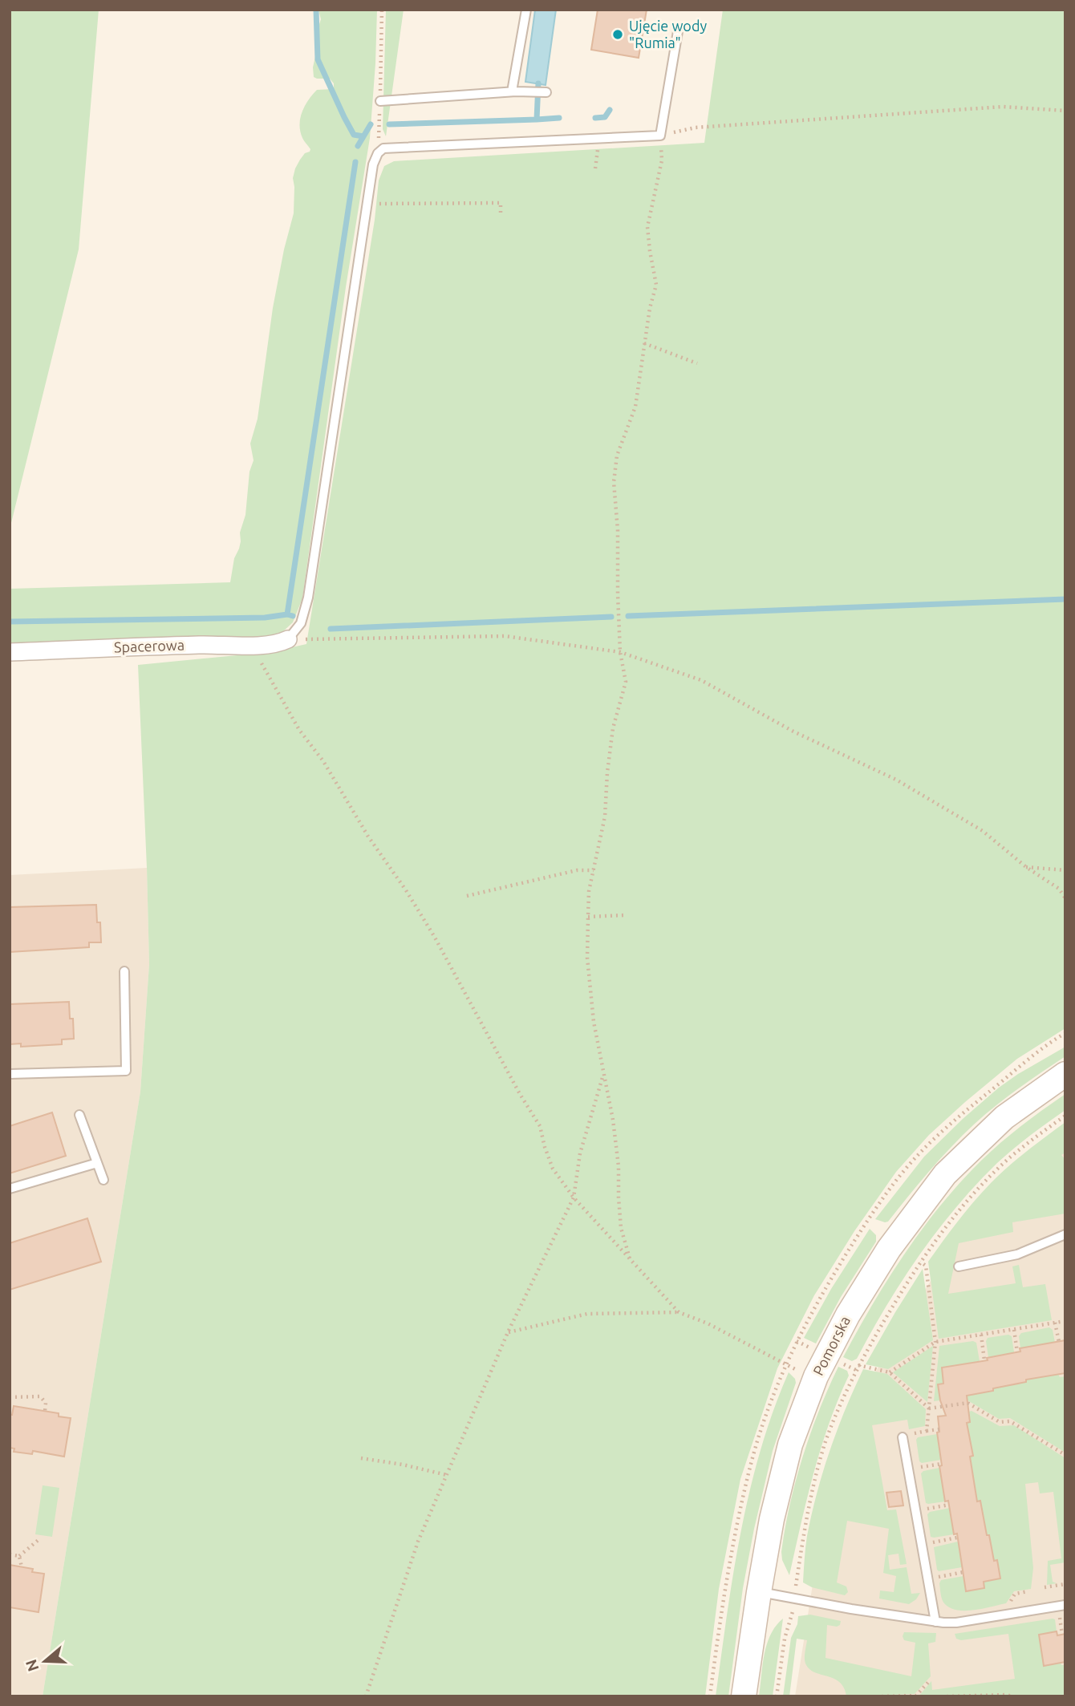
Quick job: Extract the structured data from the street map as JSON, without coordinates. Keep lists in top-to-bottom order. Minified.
{"streets":{"main road":["Pomorska"],"street":["Spacerowa"]},"places":["Ujęcie wody \"Rumia\""],"north":"left"}
